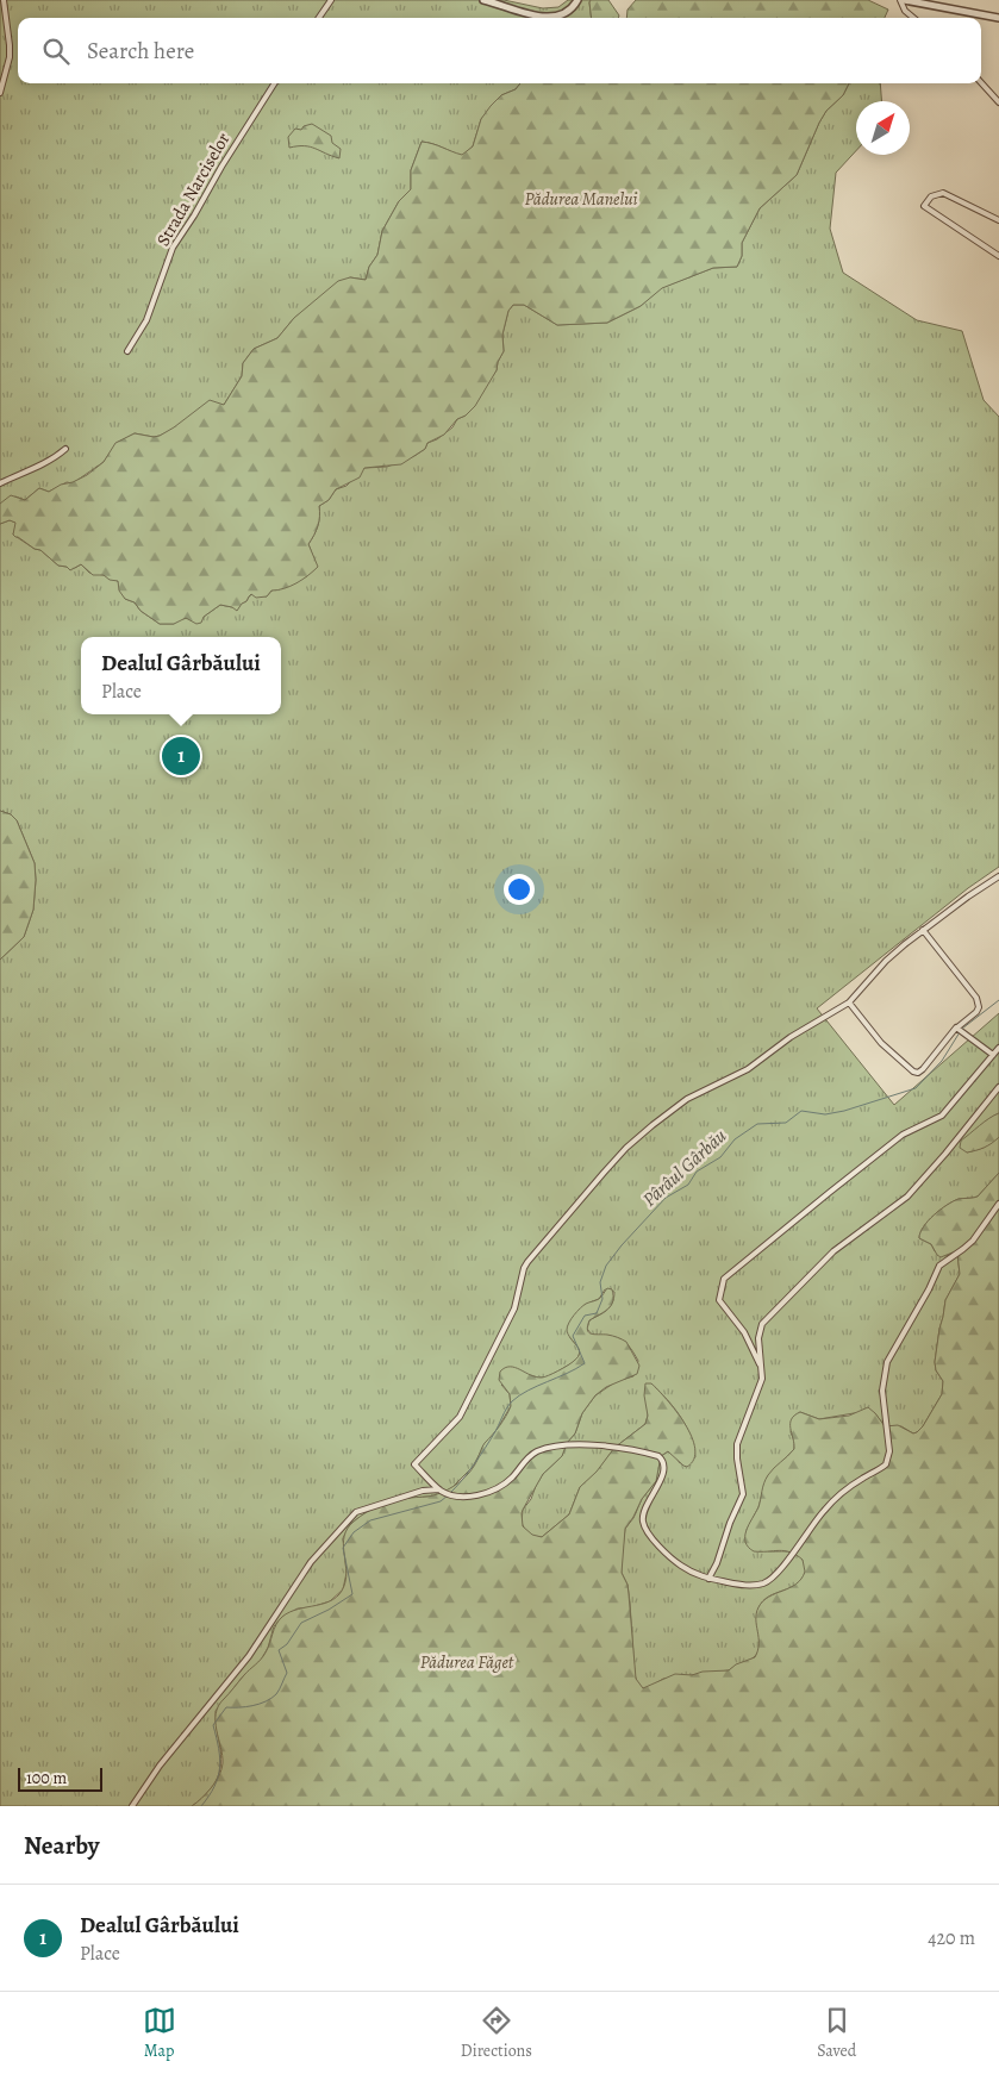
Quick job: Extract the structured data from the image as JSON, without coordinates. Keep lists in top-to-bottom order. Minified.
{"streets":{"street":["Strada Narciselor"]},"water":["Pârâul Gârbău"],"parks":["Pădurea Manelui","Pădurea Făget"],"scale_bar":"100 m","north":"top right","page":{"search":"Search here","popup":["Dealul Gârbăului","Place"],"pins":"1","scale":"100 m","heading":"Nearby","list":[{"mark":"1","name":"Dealul Gârbăului","note":"Place","value":"420 m"}],"nav":["Map","Directions","Saved"]}}
